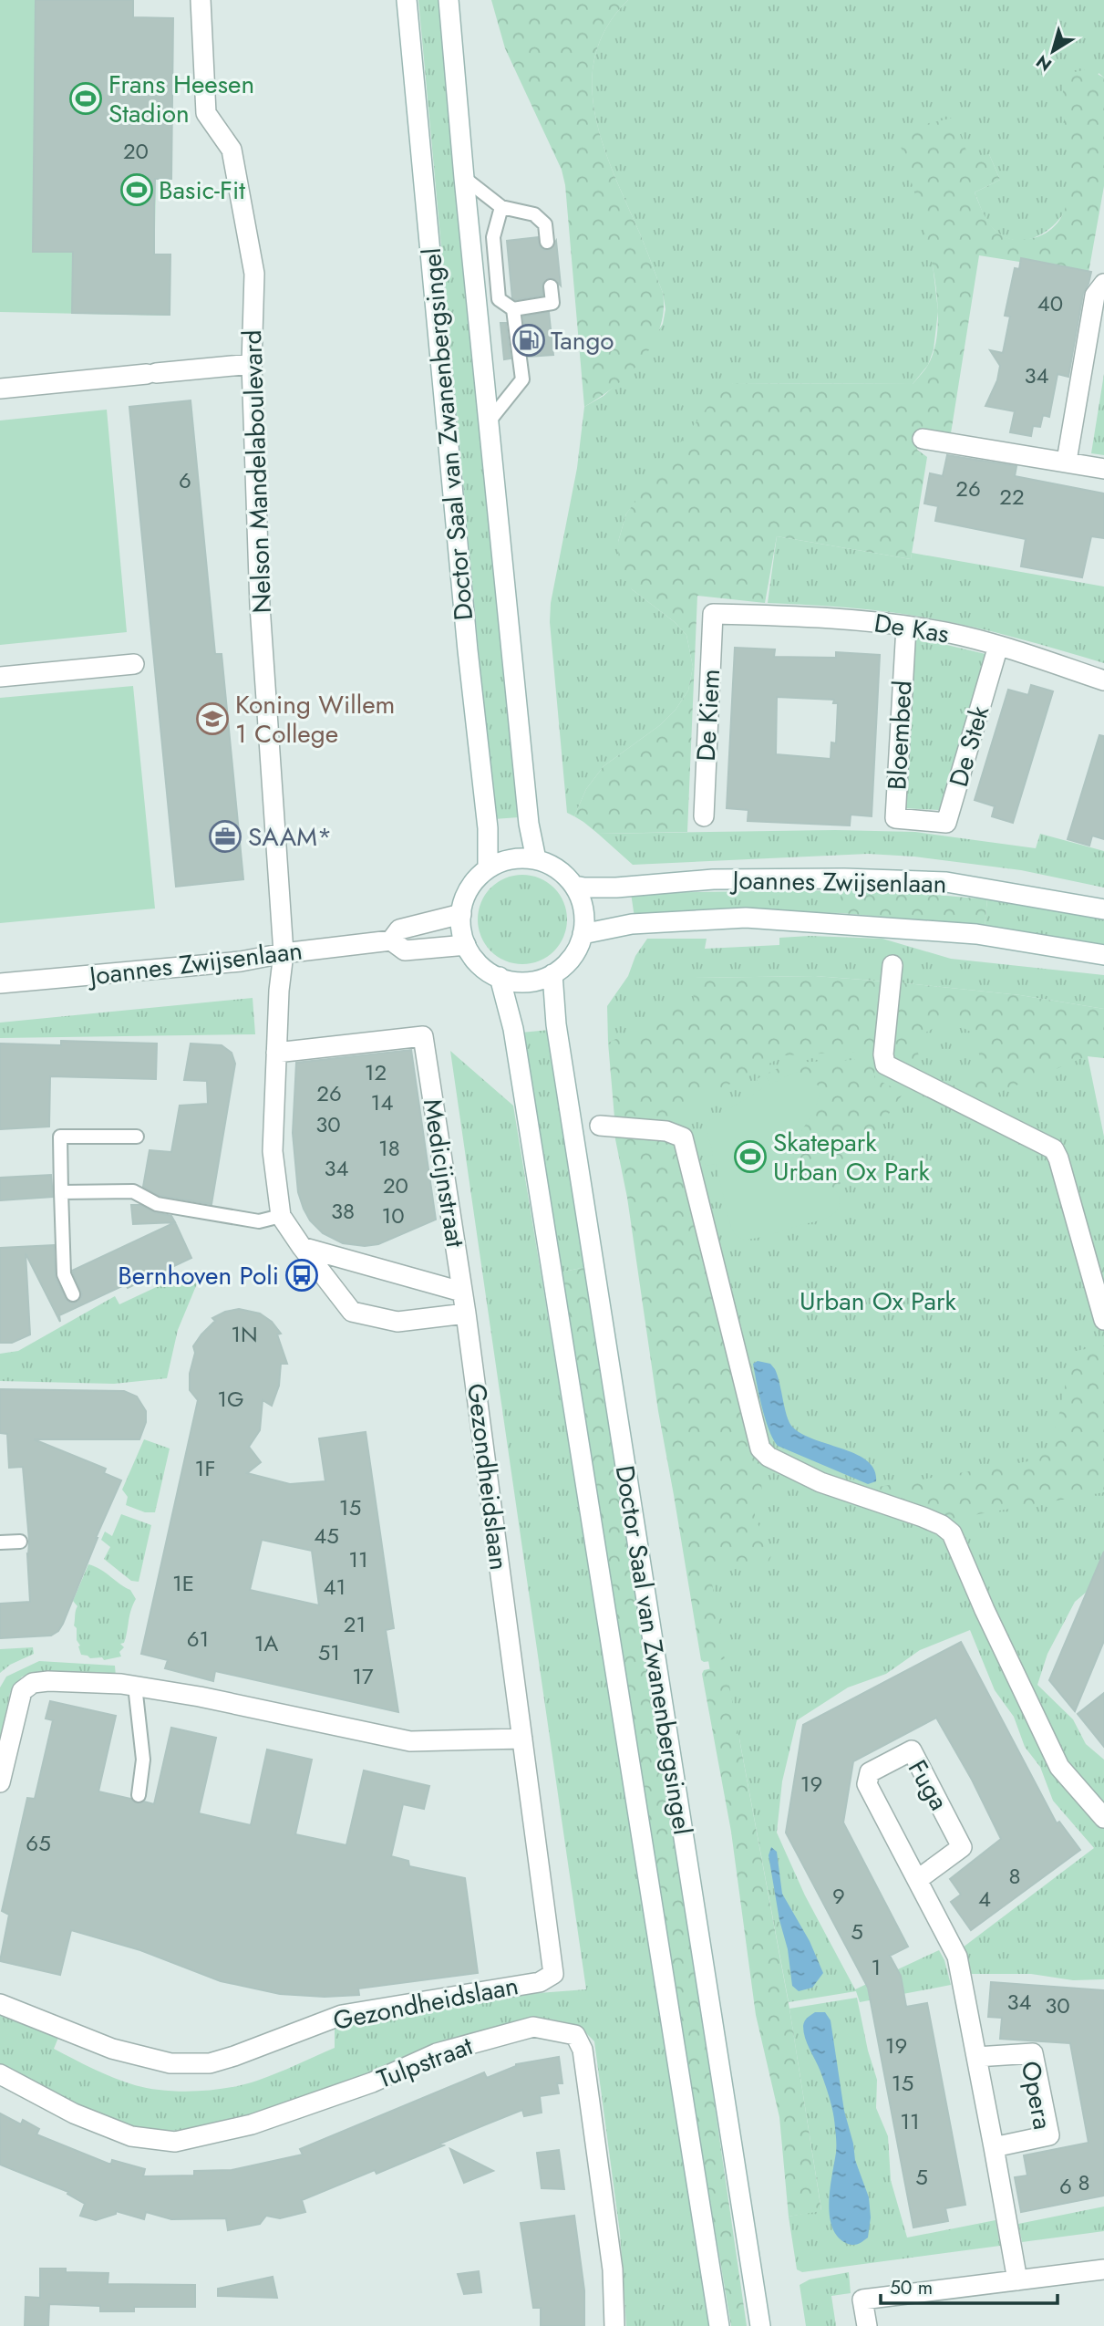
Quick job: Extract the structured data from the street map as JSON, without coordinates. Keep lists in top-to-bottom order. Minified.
{"streets":{"street":["Doctor Saal van Zwanenbergsingel","Nelson Mandelaboulevard","De Kas","De Kiem","Bloembed","De Stek","Joannes Zwijsenlaan","Medicijnstraat","Gezondheidslaan","Fuga","Tulpstraat","Opera"]},"crossings":[["Doctor Saal van Zwanenbergsingel","Joannes Zwijsenlaan"],["Nelson Mandelaboulevard","Joannes Zwijsenlaan"],["De Kas","De Kiem"],["De Kas","Bloembed"],["De Kas","De Stek"],["Bloembed","De Stek"],["Medicijnstraat","Gezondheidslaan"],["Fuga","Opera"]],"parks":["Urban Ox Park"],"places":{"sports":["Frans Heesen Stadion","Basic-Fit","Skatepark Urban Ox Park"],"fuel station":["Tango"],"school or university":["Koning Willem 1 College"],"office":["SAAM*"],"bus stop":["Bernhoven Poli"]},"house_numbers":["20","40","34","6","26","22","12","26","14","30","18","34","20","38","10","1N","1G","1F","15","45","11","1E","41","21","61","1A","51","17","19","65","8","9","4","5","1","34","30","19","15","11","5","8","6"],"scale_bar":"50 m","north":"bottom left"}
